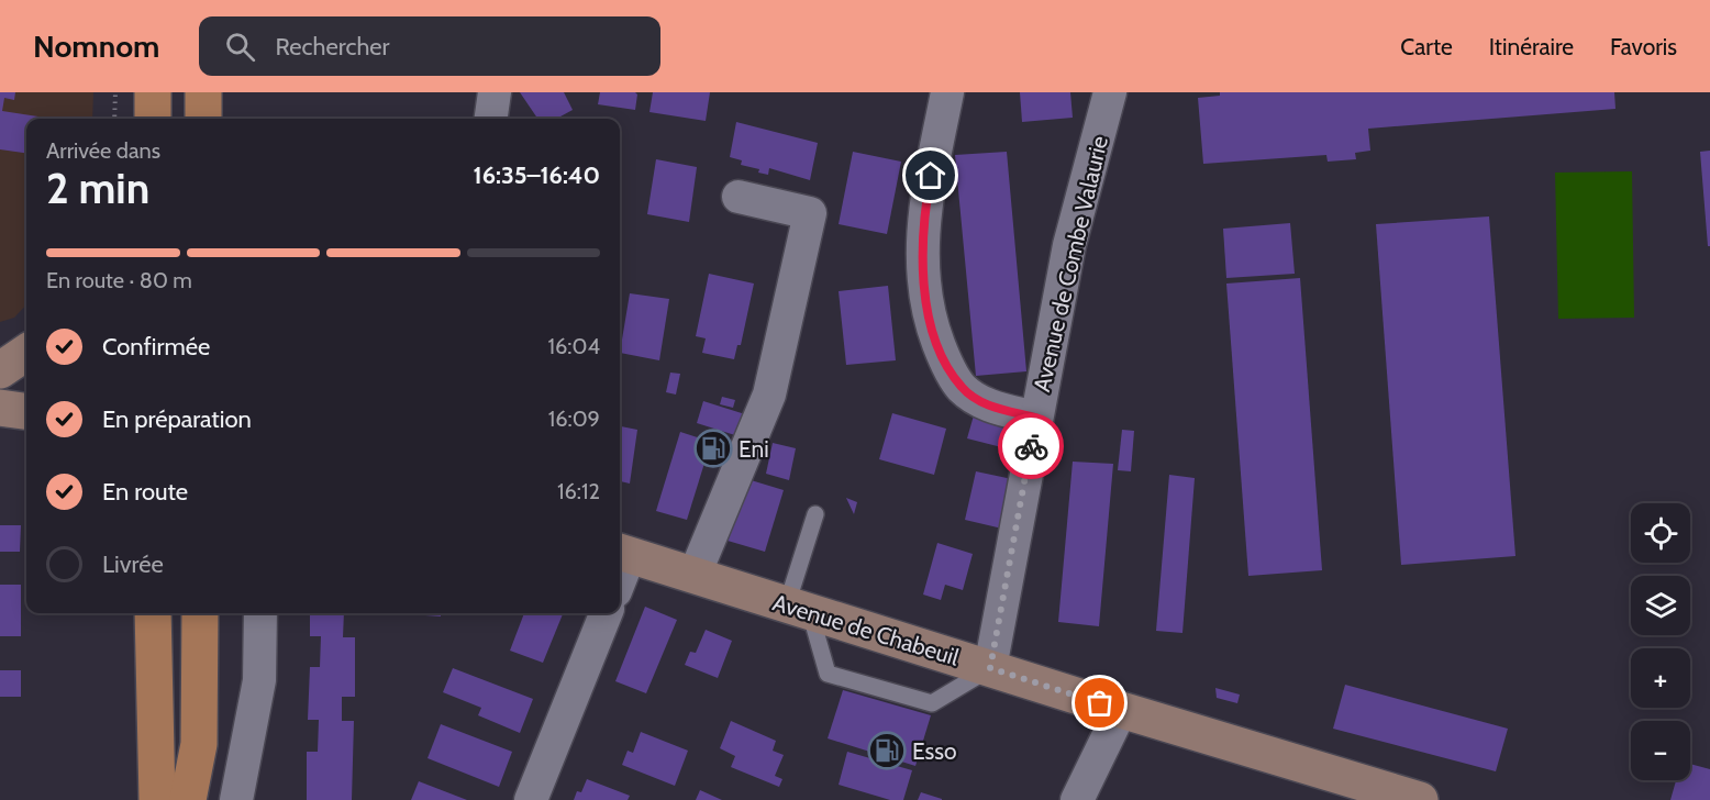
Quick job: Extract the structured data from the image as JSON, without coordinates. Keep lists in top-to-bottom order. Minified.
{"streets":{"main road":["Avenue de Chabeuil"],"street":["Avenue de Combe Valaurie"]},"crossings":[["Avenue de Combe Valaurie","Avenue de Chabeuil"]],"places":{"fuel station":["Eni","Esso"]},"page":{"header":"Nomnom","search":"Rechercher","nav":["Carte","Itinéraire","Favoris"],"heading":["2 min","Arrivée dans","16:35–16:40"],"bar":"En route · 80 m","list":[["Confirmée","16:04"],["En préparation","16:09"],["En route","16:12"],"Livrée"],"map_buttons":["+","−"]}}
